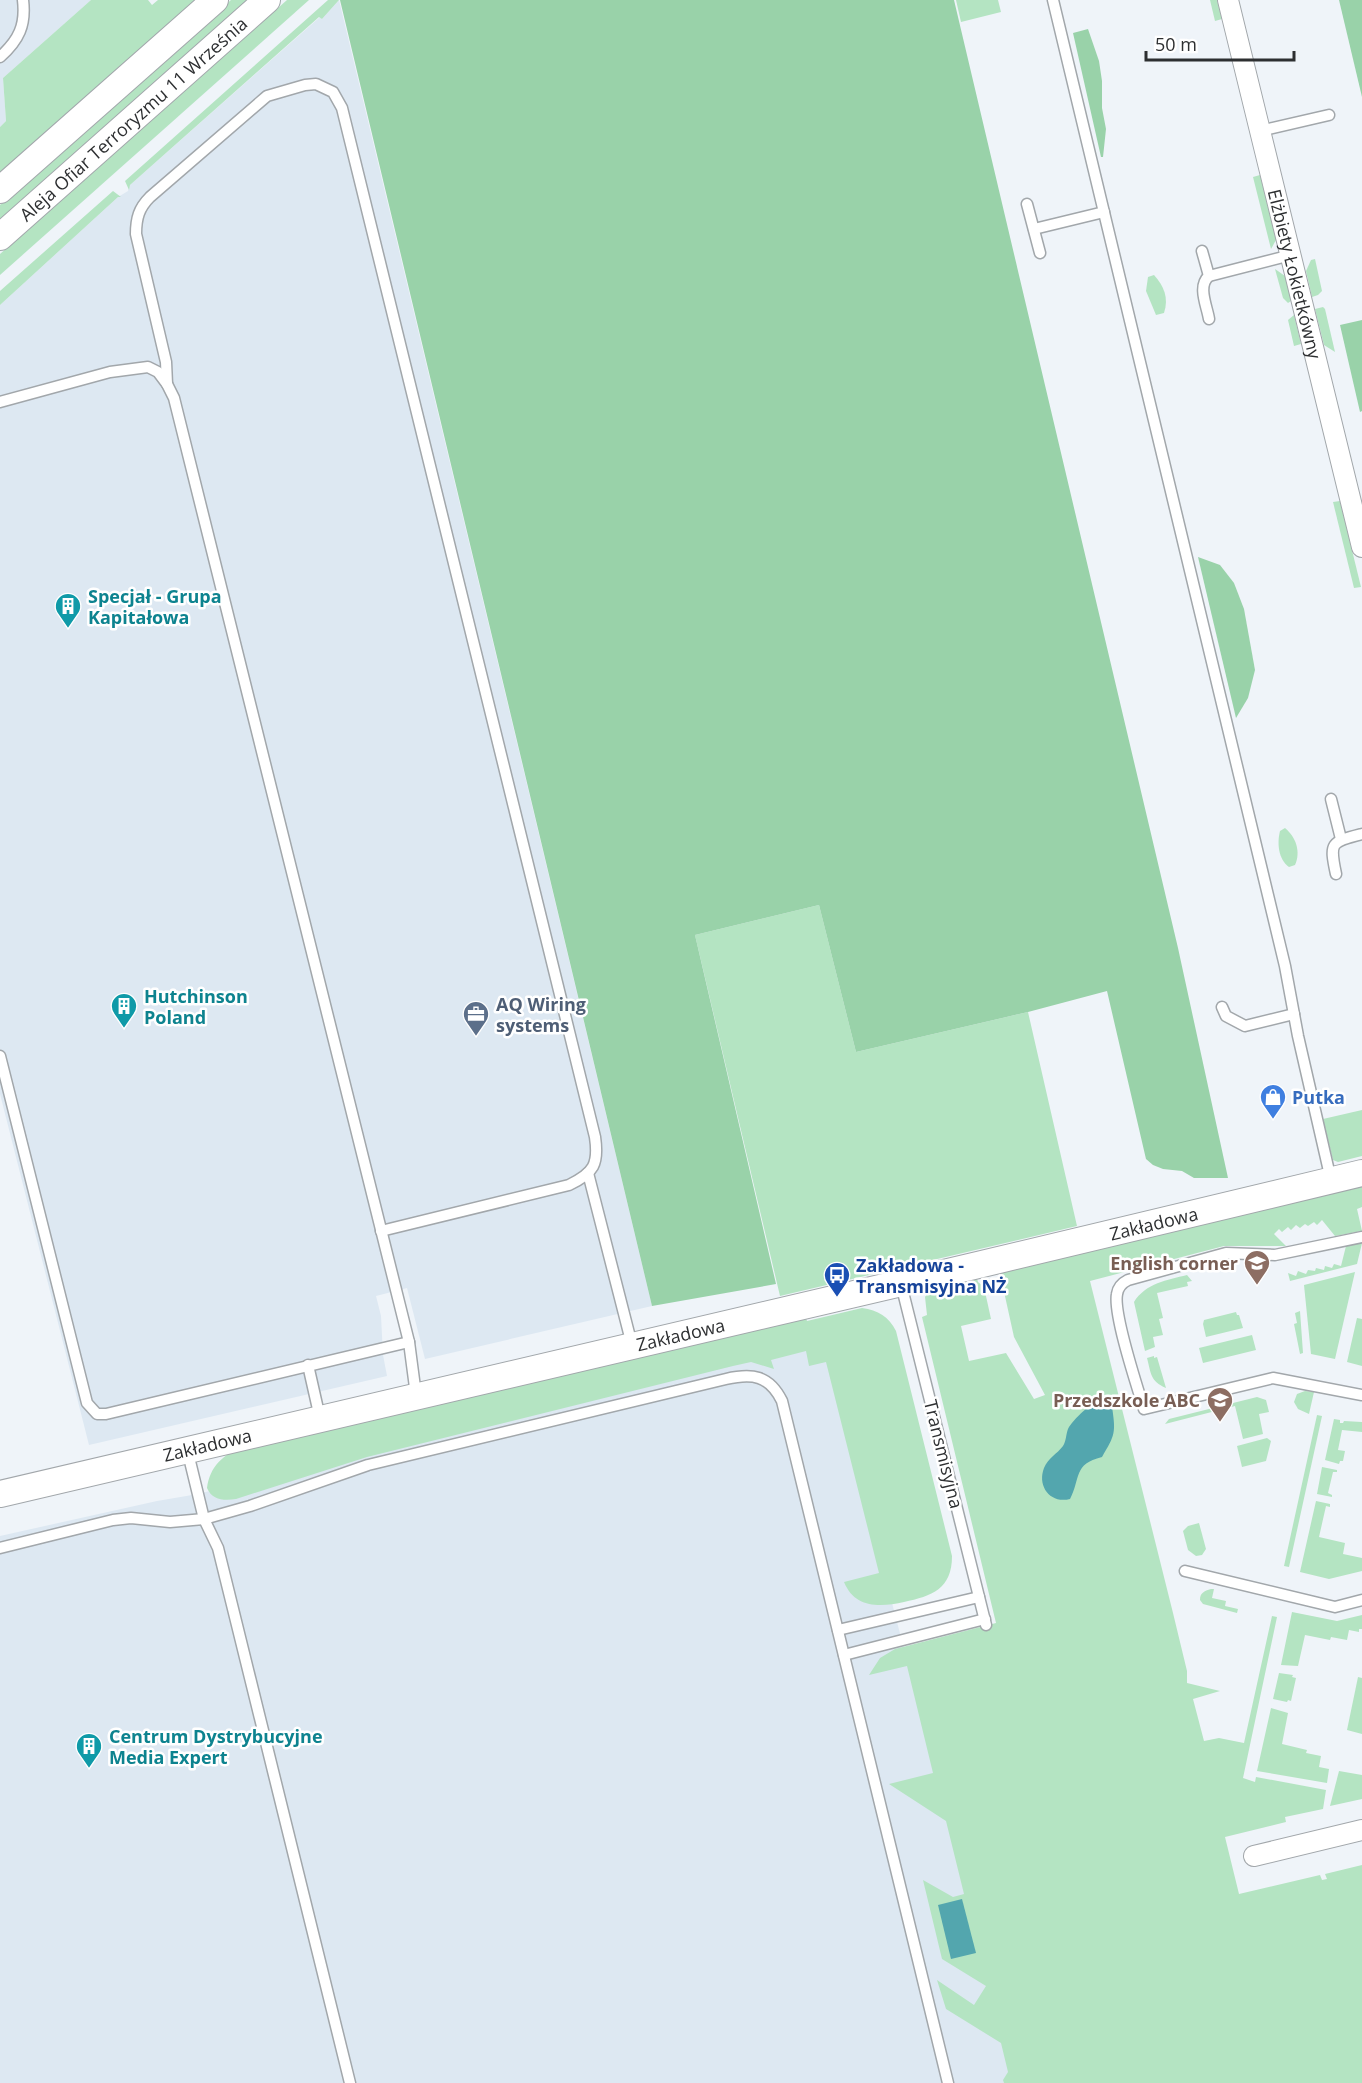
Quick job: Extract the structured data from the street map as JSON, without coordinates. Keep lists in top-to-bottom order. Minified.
{"streets":{"street":["Aleja Ofiar Terroryzmu 11 Września","Elżbiety Łokietkówny","Zakładowa"],"lane":["Transmisyjna"]},"crossings":[["Zakładowa","Transmisyjna"]],"places":{"building":["Specjał - Grupa Kapitałowa","Hutchinson Poland","Centrum Dystrybucyjne Media Expert"],"office":["AQ Wiring systems"],"shop":["Putka"],"school or university":["English corner","Przedszkole ABC"],"bus stop":["Zakładowa - Transmisyjna NŻ"]},"scale_bar":"50 m"}
